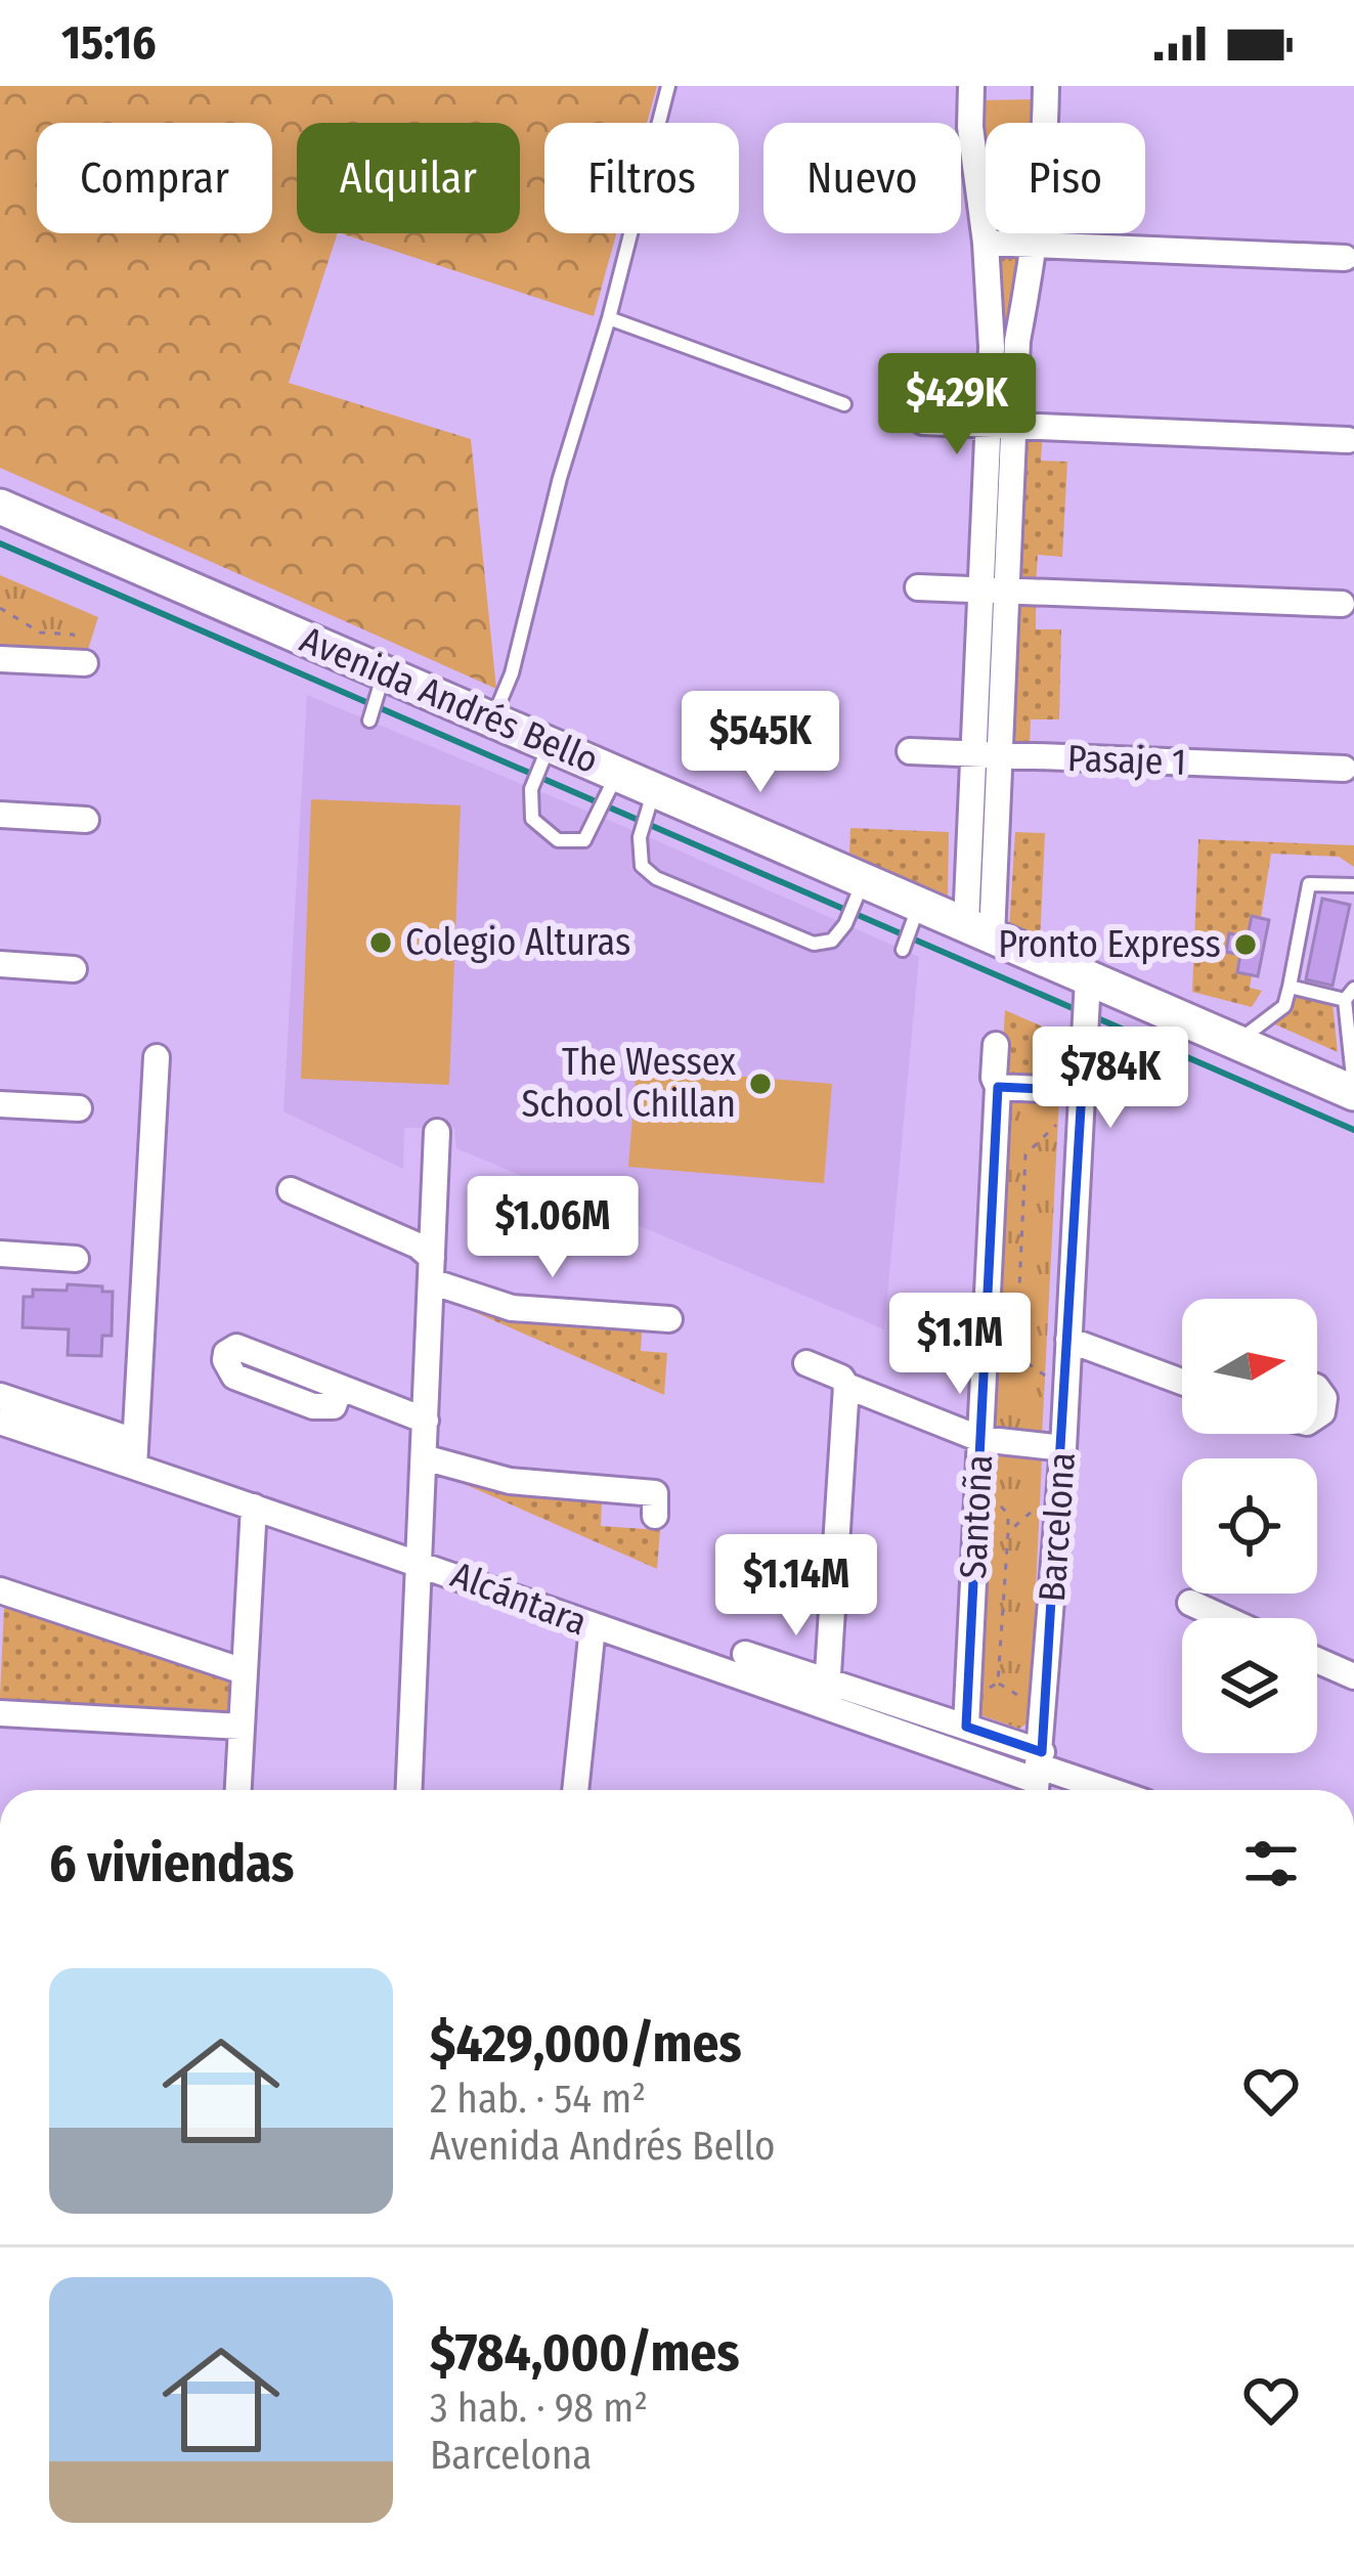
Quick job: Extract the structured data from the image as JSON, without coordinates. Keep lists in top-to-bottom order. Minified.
{"streets":{"main road":["Avenida Andrés Bello"],"street":["Pasaje 1","Santoña","Barcelona","Alcántara"]},"crossings":[["Avenida Andrés Bello","Barcelona"],["Santoña","Alcántara"],["Barcelona","Alcántara"]],"places":["Colegio Alturas","Pronto Express","The Wessex School Chillan"],"north":"right","page":{"status":"15:16","chip":["Comprar","Alquilar","Filtros","Nuevo","Piso"],"price":["$429K","$545K","$784K","$1.06M","$1.1M","$1.14M"],"heading":"6 viviendas","list":[{"name":"$429,000/mes","note":"2 hab. · 54 m² · Avenida Andrés Bello"},{"name":"$784,000/mes","note":"3 hab. · 98 m² · Barcelona"}]}}
